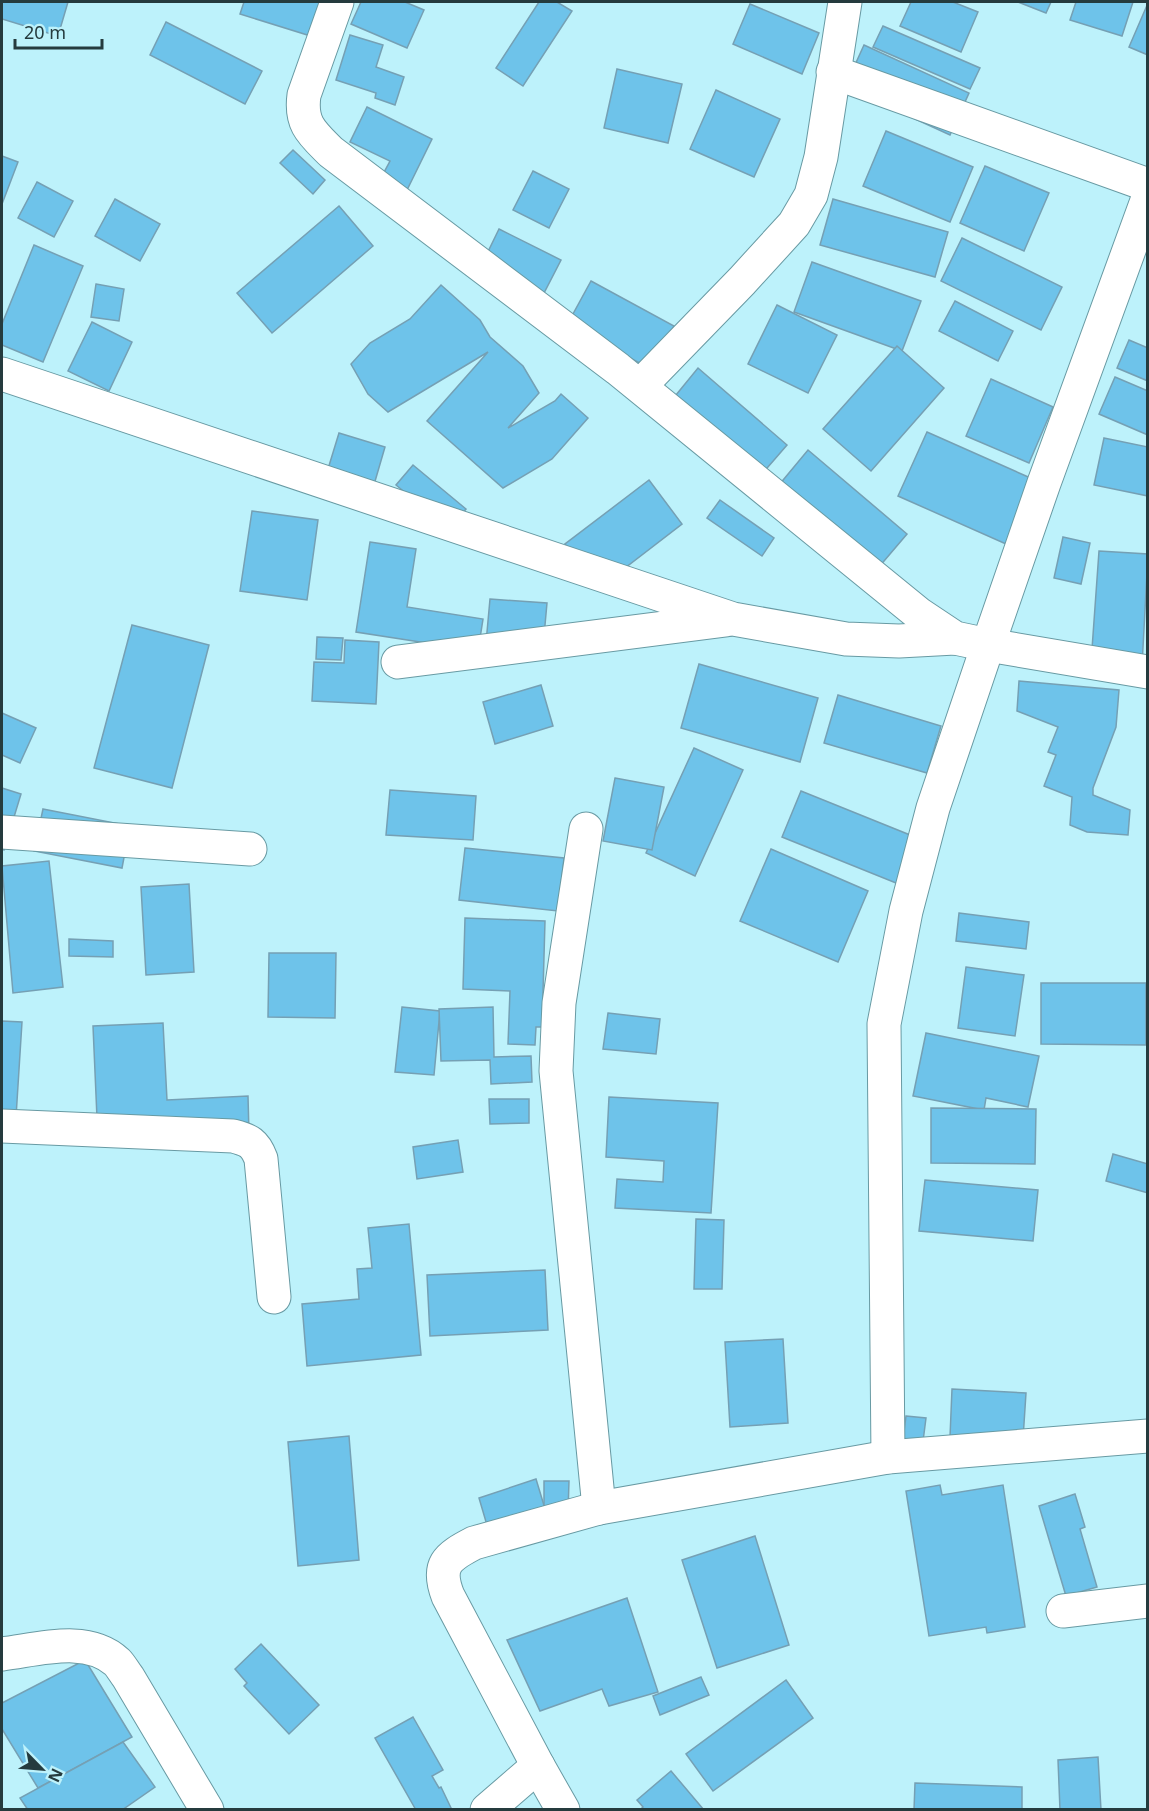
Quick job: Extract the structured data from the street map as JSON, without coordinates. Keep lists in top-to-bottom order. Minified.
{"scale_bar":"20 m","north":"bottom right"}
